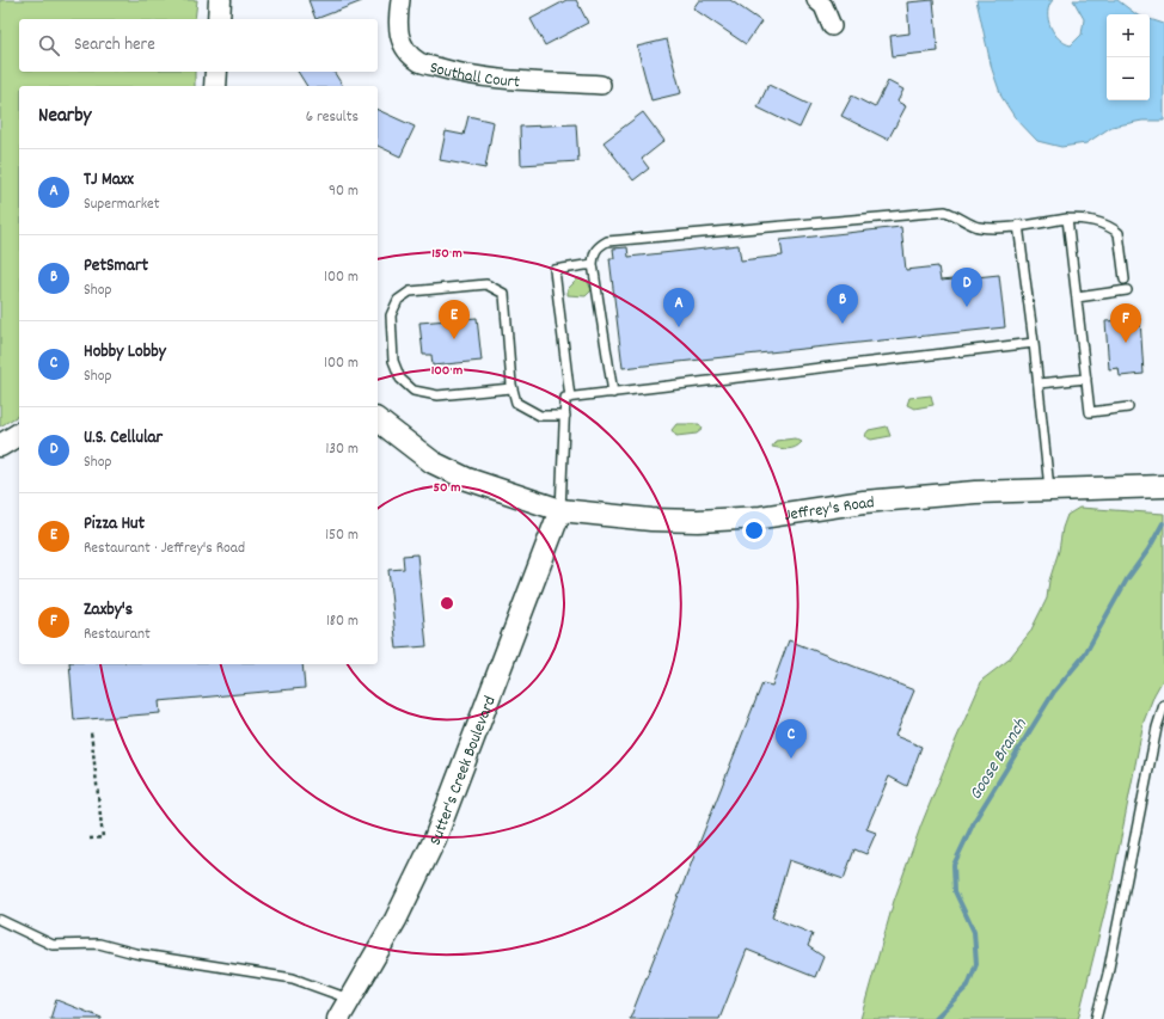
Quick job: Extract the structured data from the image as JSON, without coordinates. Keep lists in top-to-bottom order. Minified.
{"streets":{"street":["Southall Court","Jeffrey's Road","Sutter's Creek Boulevard"]},"crossings":[["Jeffrey's Road","Sutter's Creek Boulevard"]],"water":["Goose Branch"],"page":{"map_buttons":["+","−"],"search":"Search here","heading":["Nearby","6 results"],"list":[{"mark":"A","name":"TJ Maxx","note":"Supermarket","value":"90 m"},{"mark":"B","name":"PetSmart","note":"Shop","value":"100 m"},{"mark":"C","name":"Hobby Lobby","note":"Shop","value":"100 m"},{"mark":"D","name":"U.S. Cellular","note":"Shop","value":"130 m"},{"mark":"E","name":"Pizza Hut","note":"Restaurant · Jeffrey's Road","value":"150 m"},{"mark":"F","name":"Zaxby's","note":"Restaurant","value":"180 m"}],"pins":["D","B","A","E","F","C"]},"rings":["150 m","100 m","50 m"]}
